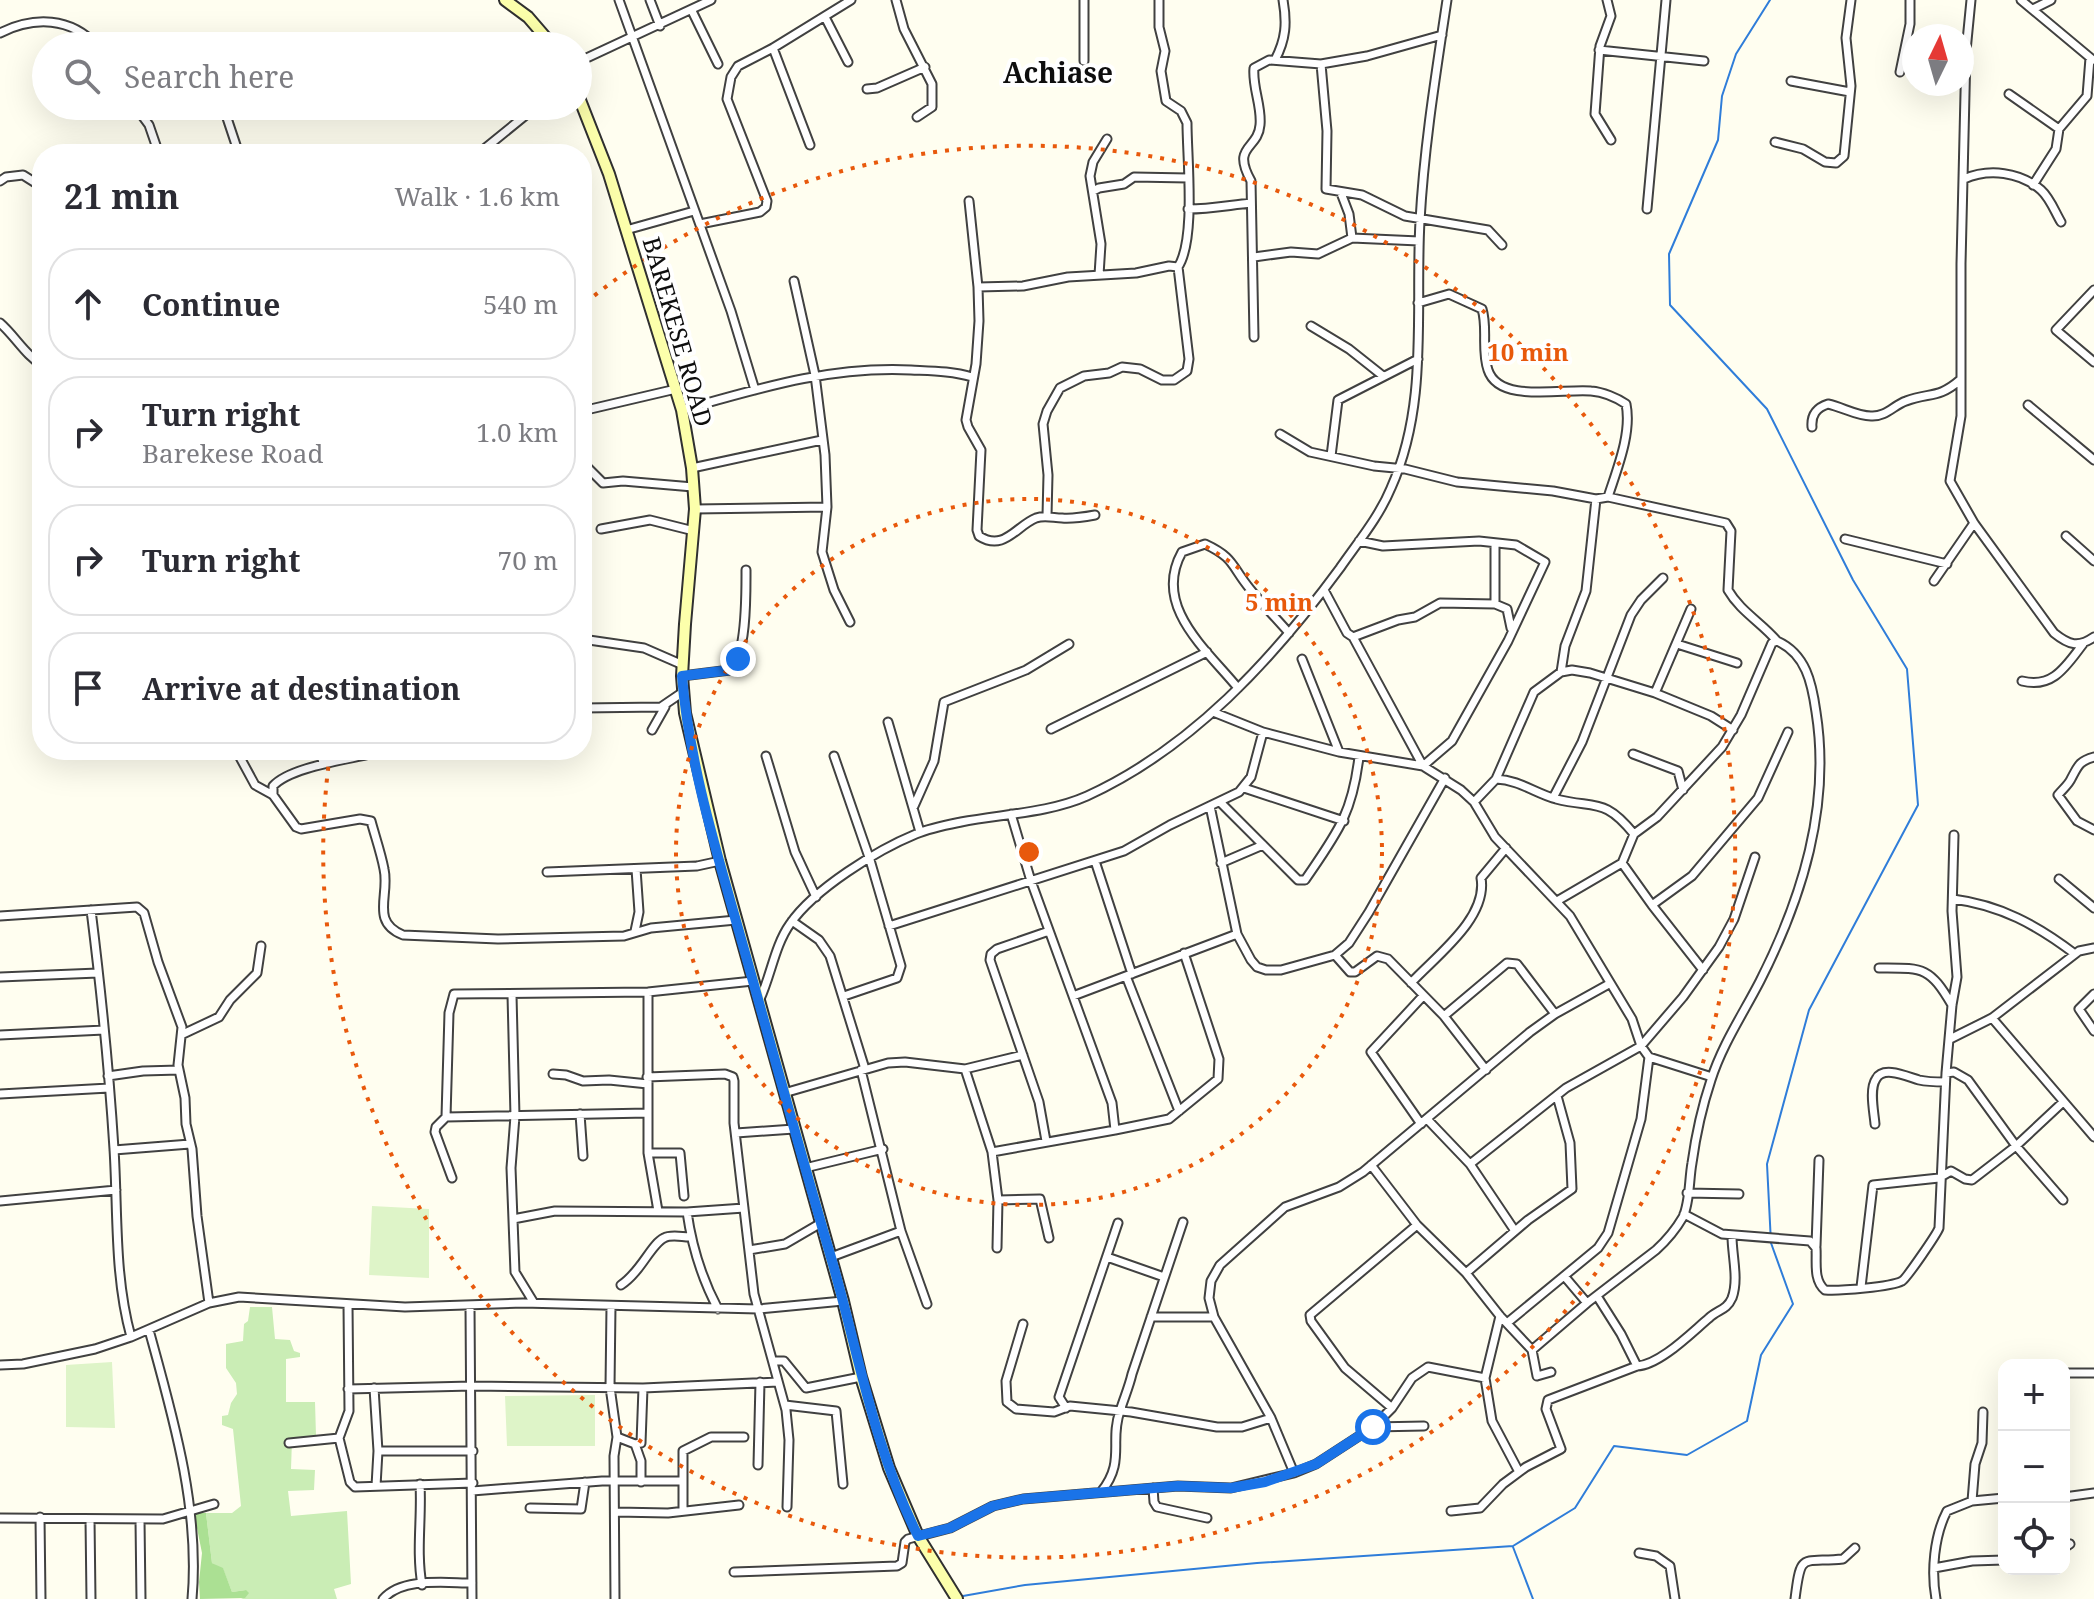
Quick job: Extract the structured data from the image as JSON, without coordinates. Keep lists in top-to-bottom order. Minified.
{"streets":{"main road":["BAREKESE ROAD"]},"districts":["Achiase"],"north":"top","page":{"search":"Search here","heading":["21 min","Walk · 1.6 km"],"list":[["Continue","540 m"],["Turn right","Barekese Road","1.0 km"],["Turn right","70 m"],"Arrive at destination"],"map_buttons":["+","−"]},"rings":["10 min","5 min"]}
